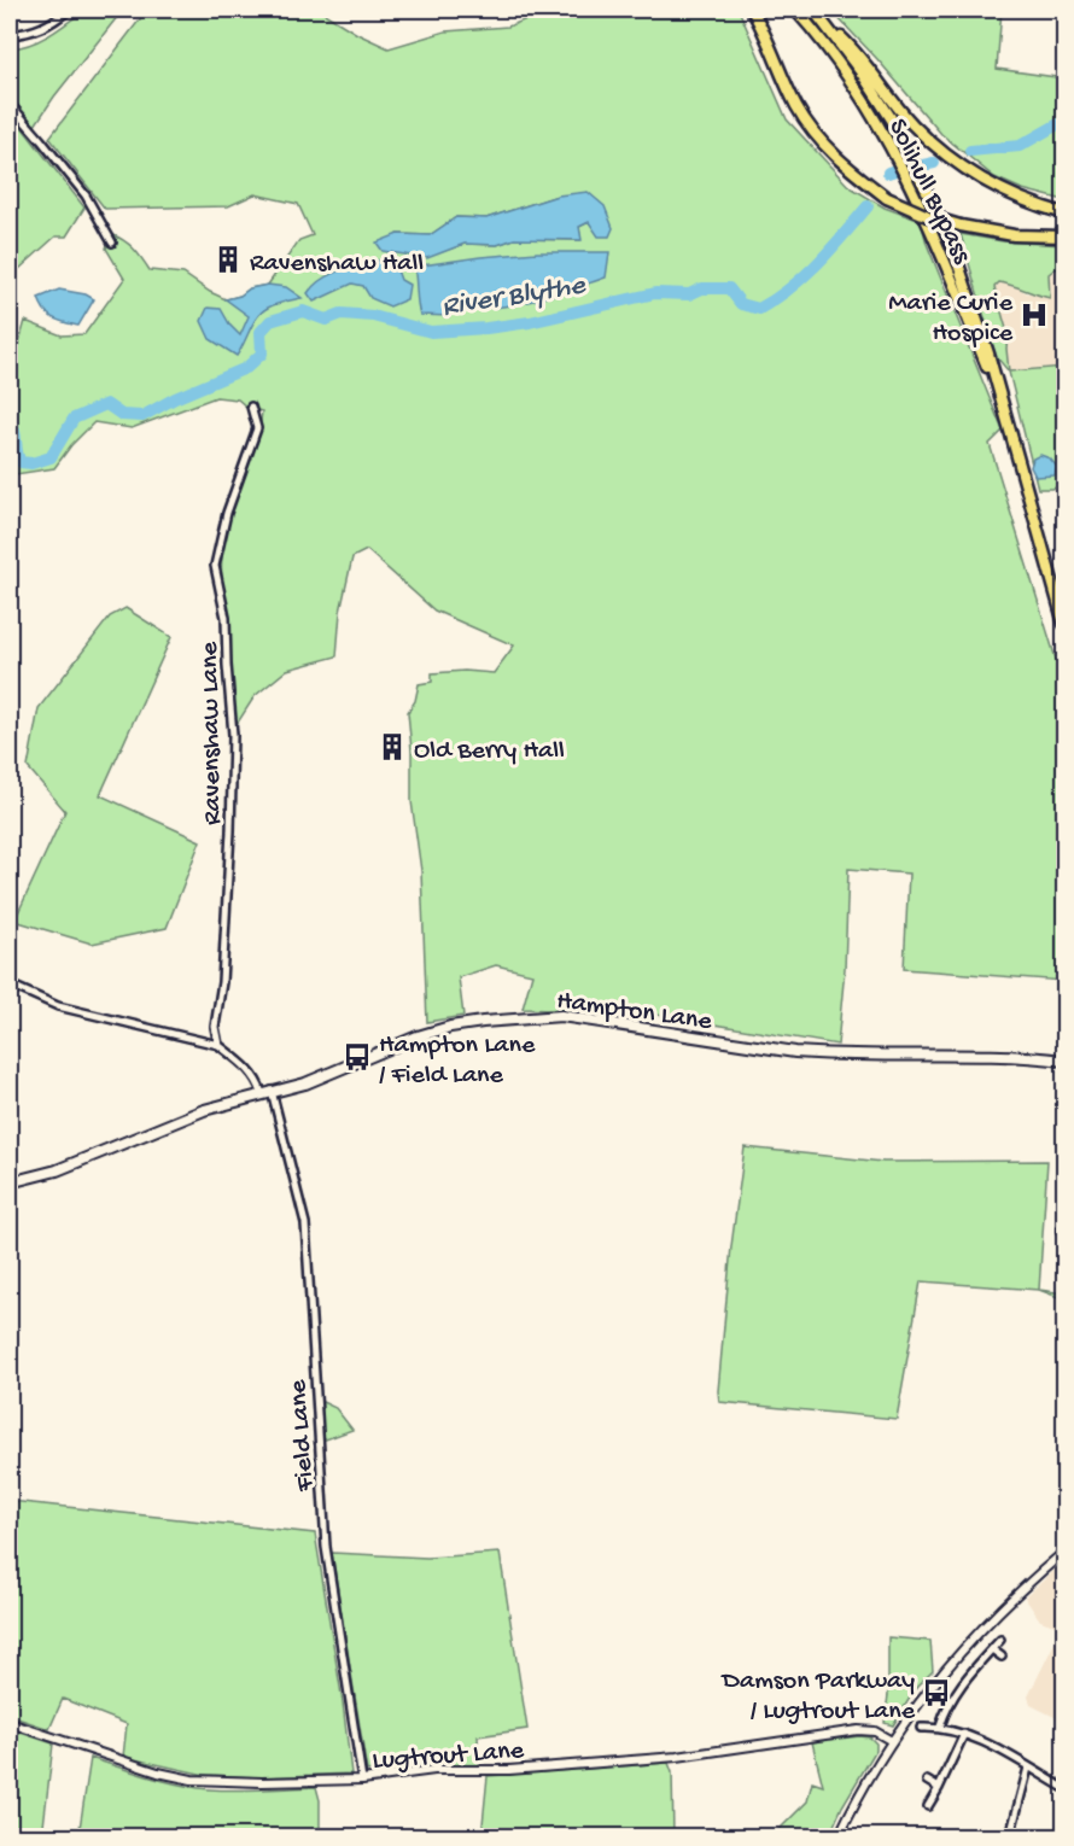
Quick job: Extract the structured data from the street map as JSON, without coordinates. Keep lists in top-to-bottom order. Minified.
{"streets":{"highway":["Solihull Bypass"],"main road":["Hampton Lane"],"street":["Ravenshaw Lane","Field Lane","Lugtrout Lane"]},"crossings":[["Hampton Lane","Field Lane"],["Field Lane","Lugtrout Lane"]],"water":["River Blythe"],"places":{"building":["Ravenshaw Hall","Old Berry Hall"],"hospital":["Marie Curie Hospice"],"bus stop":["Hampton Lane / Field Lane","Damson Parkway / Lugtrout Lane"]}}
